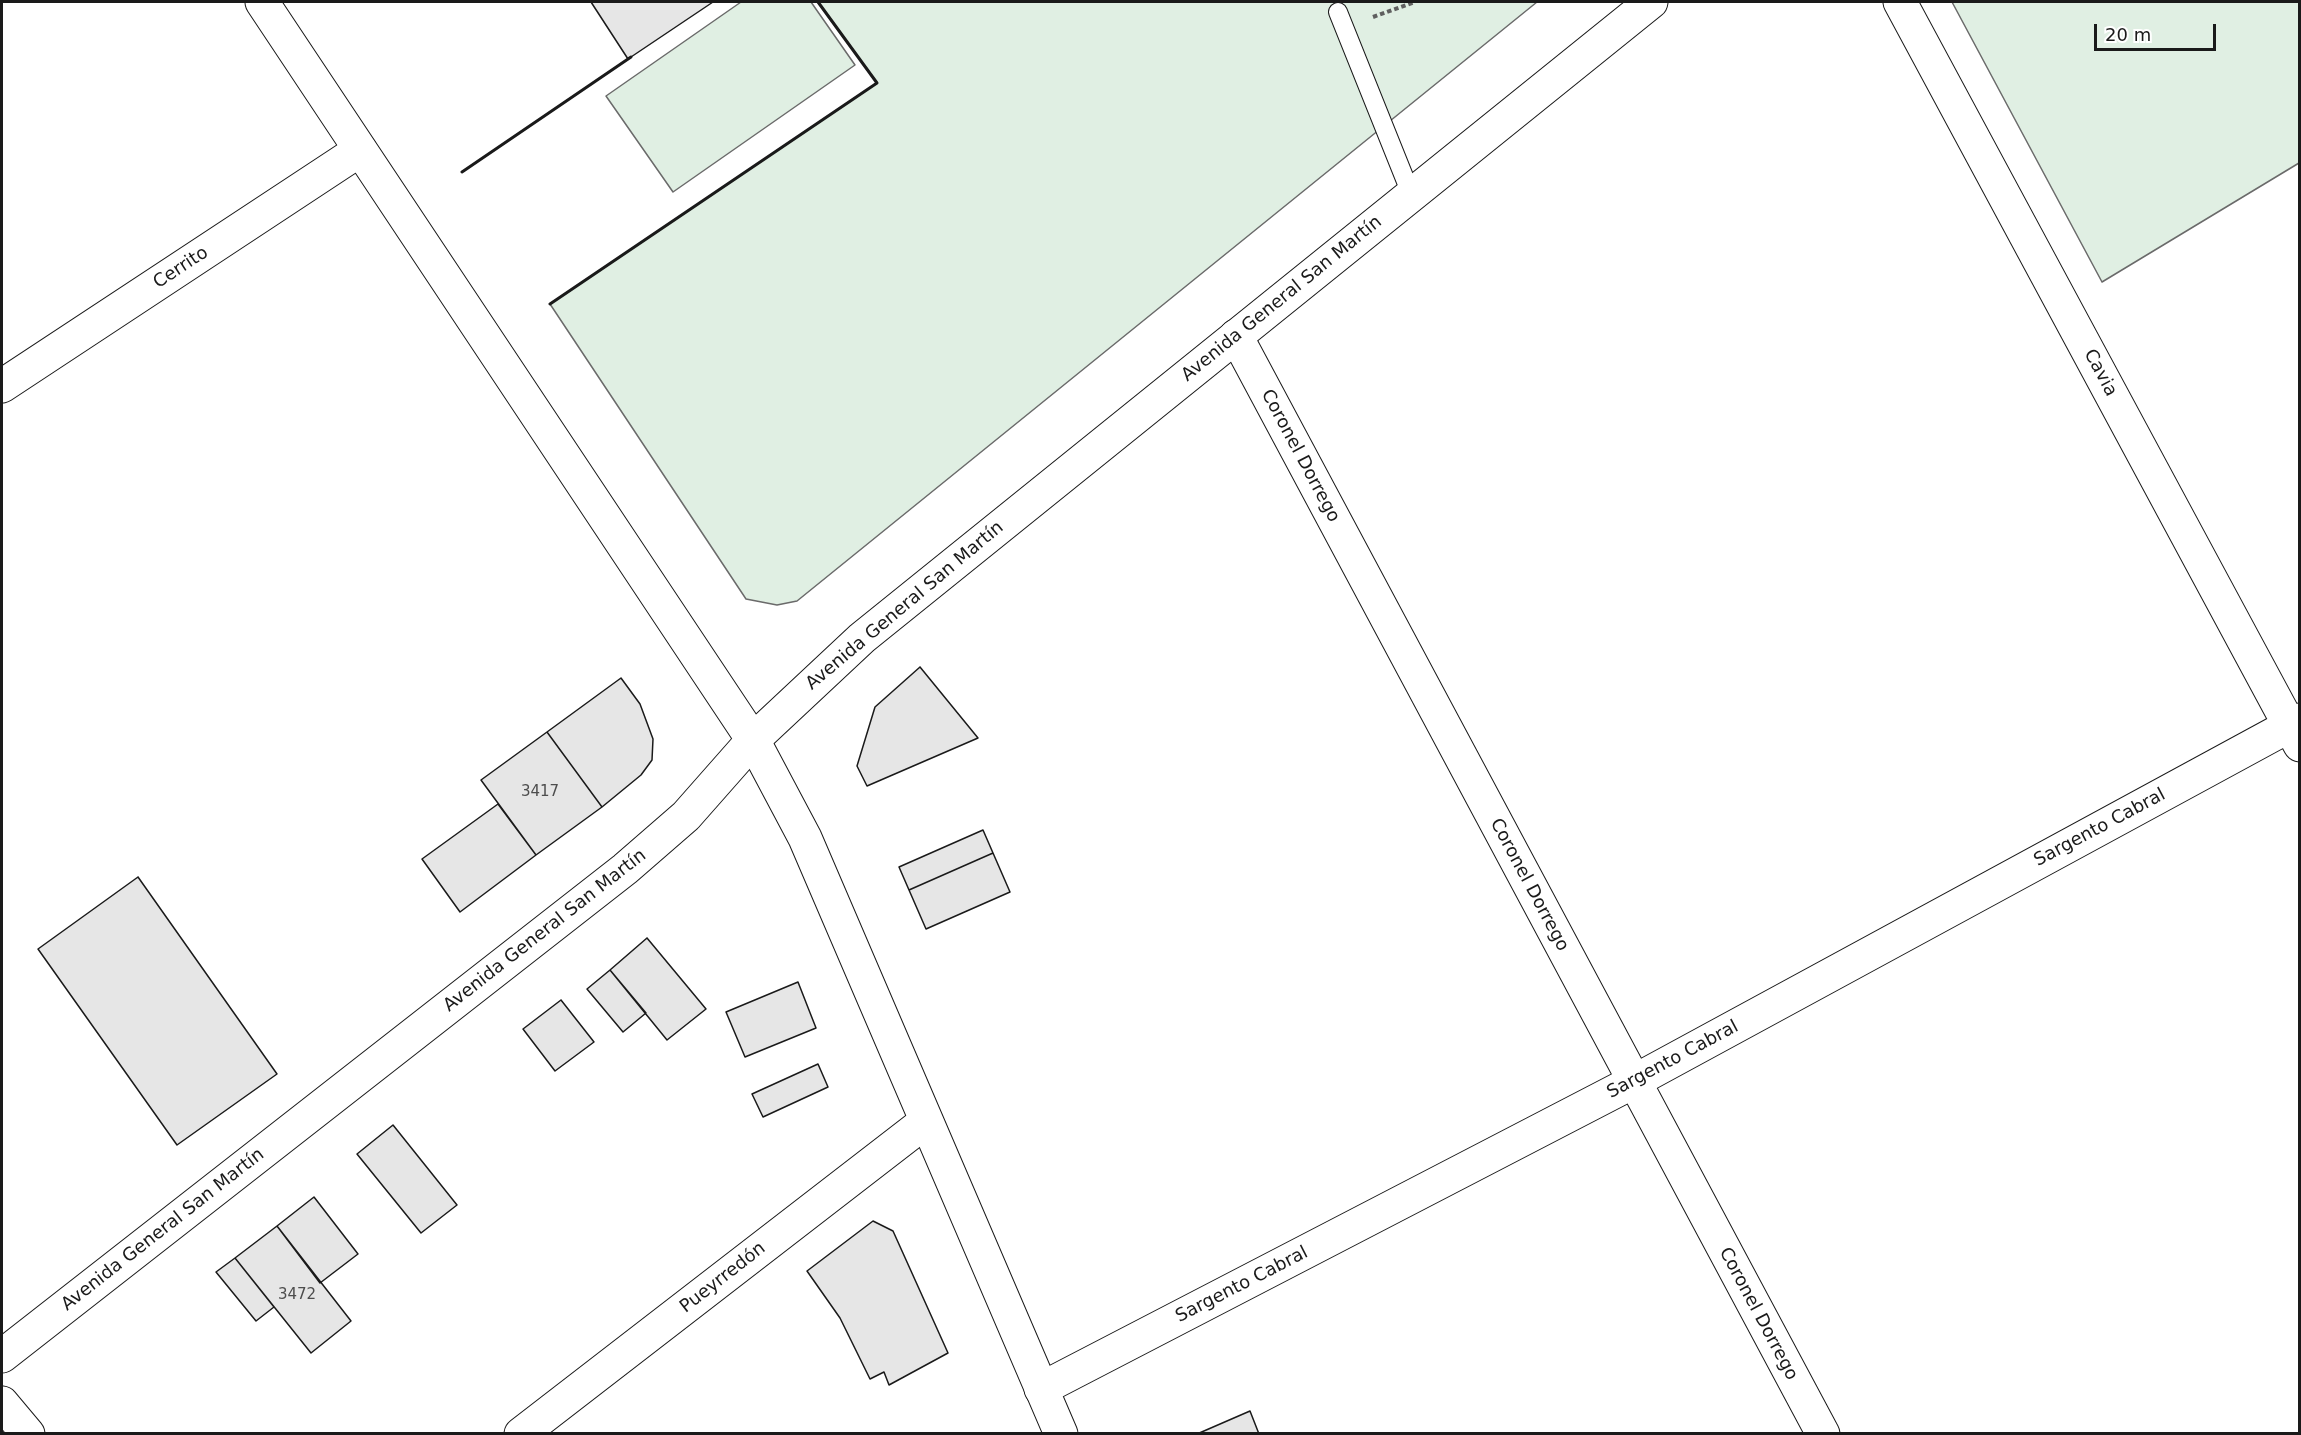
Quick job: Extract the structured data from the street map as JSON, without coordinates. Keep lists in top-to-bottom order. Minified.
{"streets":{"main road":["Cerrito","Avenida General San Martín","Cavia","Coronel Dorrego","Sargento Cabral","Pueyrredón"]},"crossings":[["Avenida General San Martín","Coronel Dorrego"],["Cavia","Sargento Cabral"],["Coronel Dorrego","Sargento Cabral"]],"house_numbers":["3417","3472"],"scale_bar":"20 m"}
